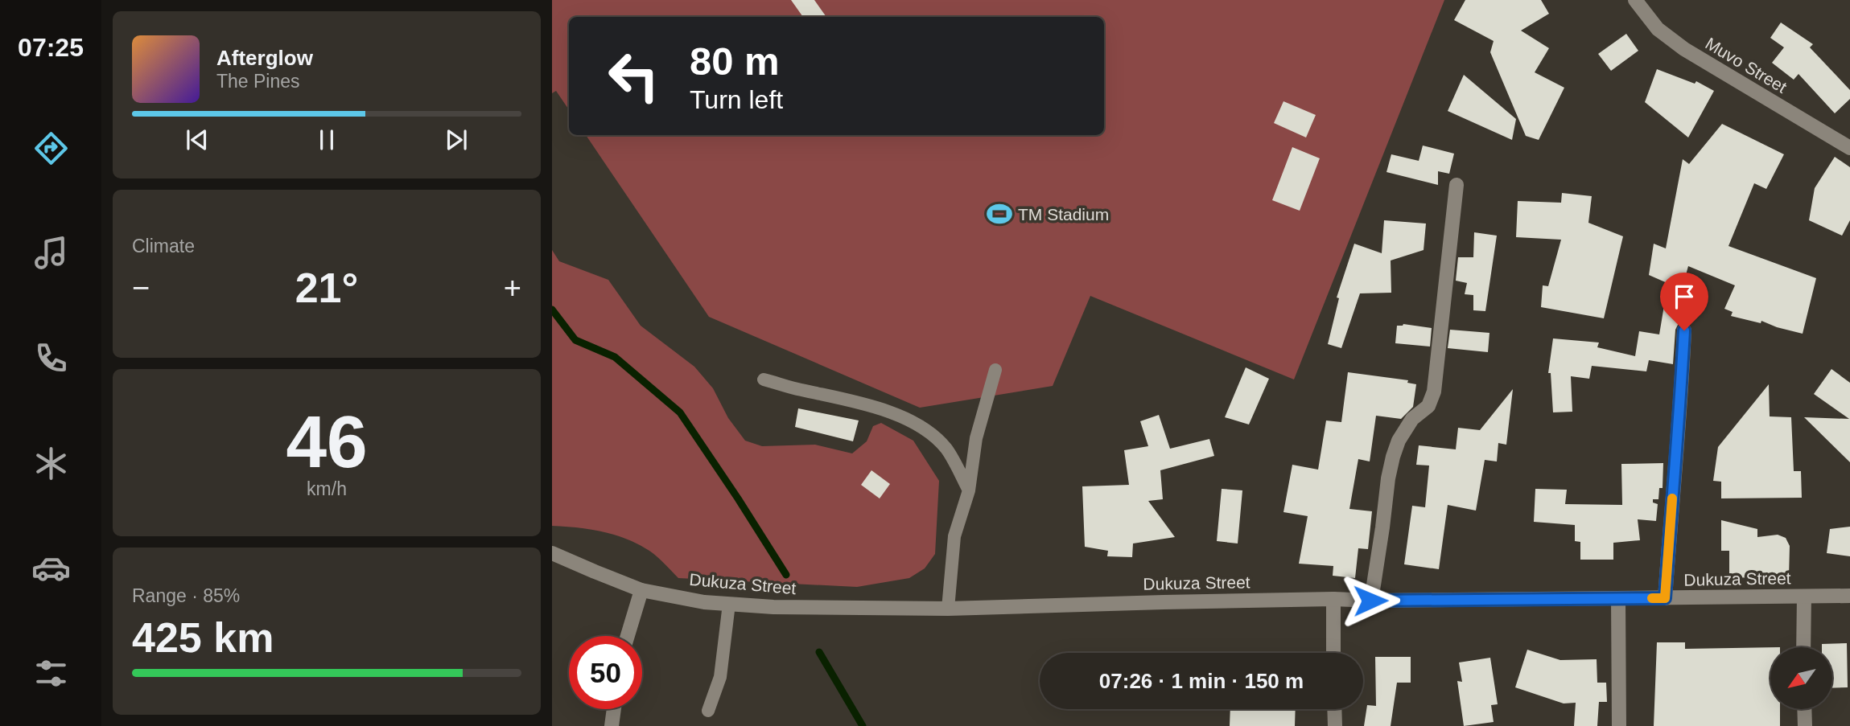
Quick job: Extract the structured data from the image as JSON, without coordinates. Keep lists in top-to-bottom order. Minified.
{"streets":{"street":["Muvo Street","Dukuza Street"]},"places":{"sports":["TM Stadium"]},"north":"bottom left","page":{"tabs":"07:25","turn":["80 m","Turn left"],"song":["Afterglow","The Pines"],"tile":["Climate",["46","km/h"],["Range · 85%","425 km"]],"heat":["−","21°","+"],"limit":"50","trip":"07:26 · 1 min · 150 m"}}
